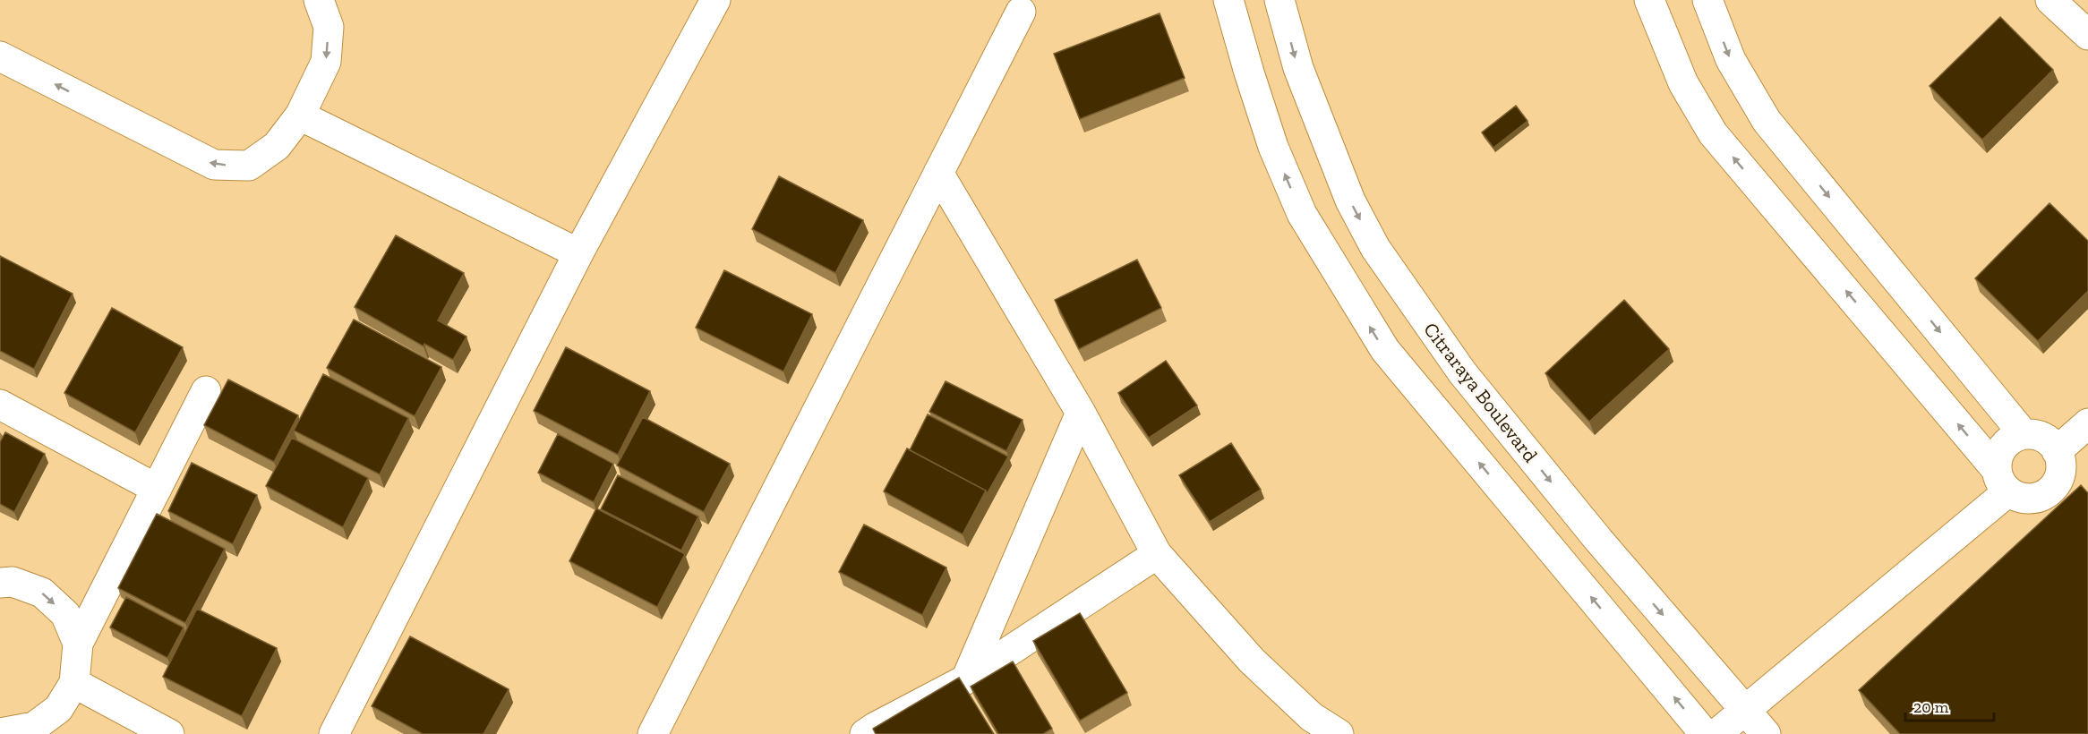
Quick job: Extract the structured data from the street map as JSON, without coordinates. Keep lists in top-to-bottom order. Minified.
{"streets":{"street":["Citraraya Boulevard"]},"scale_bar":"20 m"}
